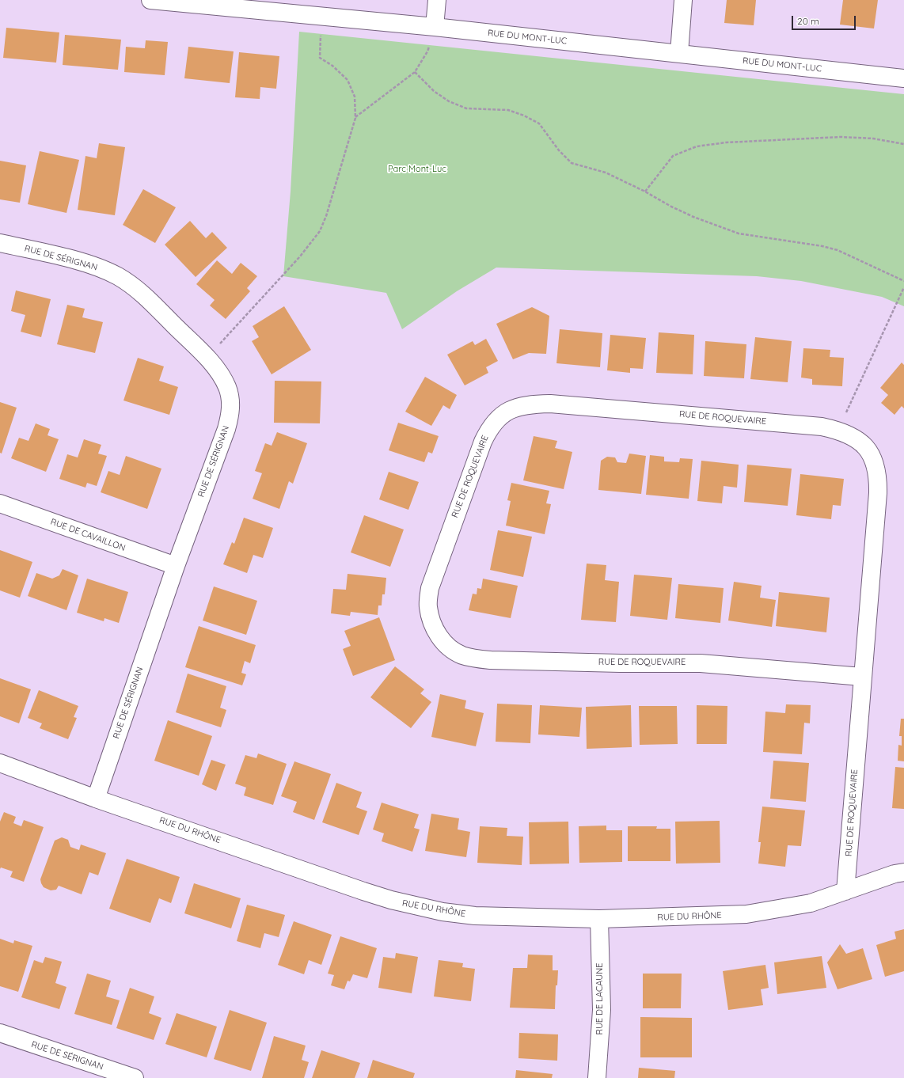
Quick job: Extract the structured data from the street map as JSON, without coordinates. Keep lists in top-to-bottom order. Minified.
{"streets":{"street":["RUE DU MONT-LUC","RUE DE SÉRIGNAN","RUE DE ROQUEVAIRE","RUE DE CAVAILLON","RUE DU RHÔNE","RUE DE LACAUNE"]},"crossings":[["RUE DE SÉRIGNAN","RUE DE CAVAILLON"],["RUE DE SÉRIGNAN","RUE DU RHÔNE"],["RUE DE ROQUEVAIRE","RUE DU RHÔNE"],["RUE DU RHÔNE","RUE DE LACAUNE"]],"parks":["Parc Mont-Luc"],"scale_bar":"20 m"}
